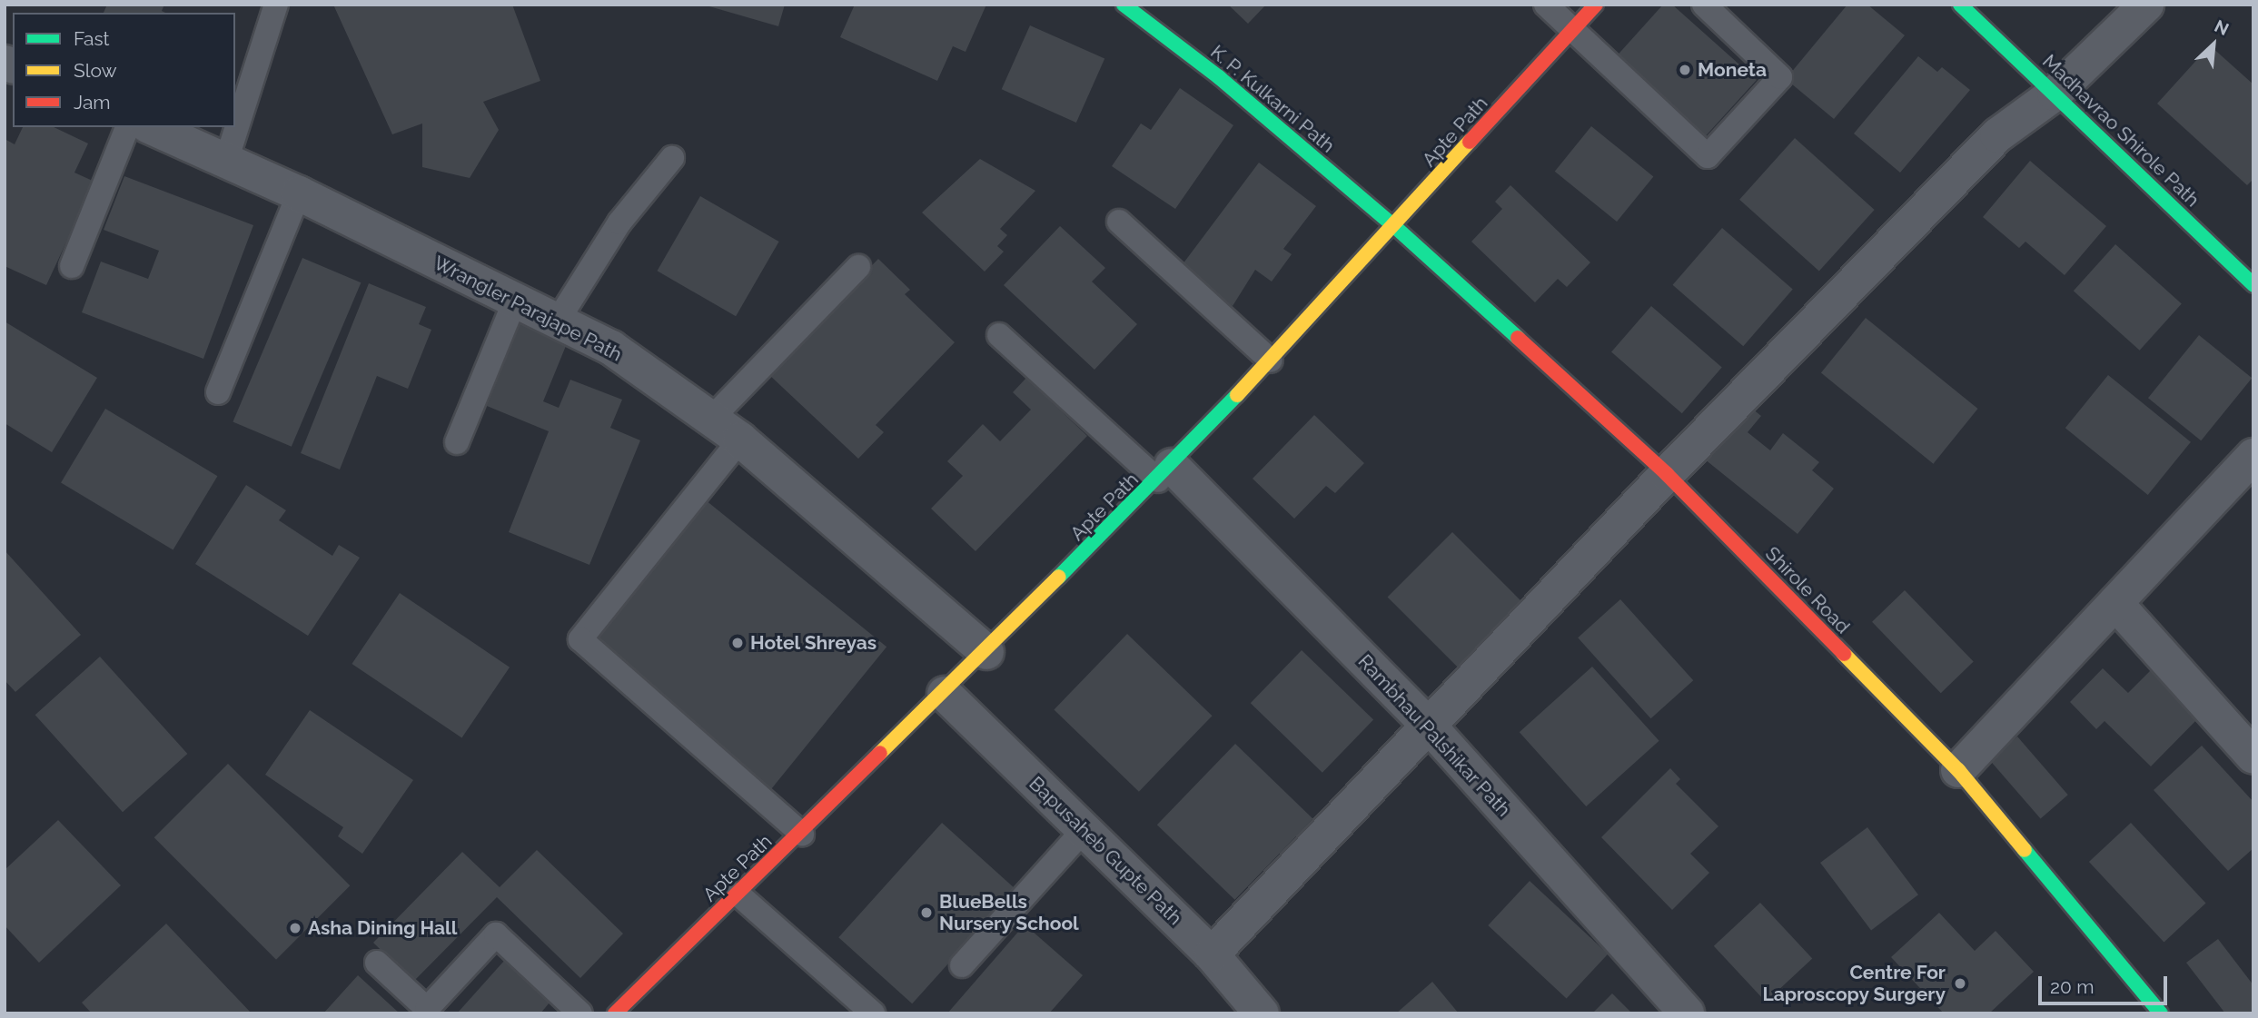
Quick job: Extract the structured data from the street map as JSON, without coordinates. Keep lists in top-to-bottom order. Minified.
{"streets":{"street":["K. P. Kulkarni Path","Madhavrao Shirole Path","Apte Path","Wrangler Parajape Path","Shirole Road","Rambhau Palshikar Path","Bapusaheb Gupte Path"]},"crossings":[["K. P. Kulkarni Path","Apte Path"],["K. P. Kulkarni Path","Shirole Road"],["Apte Path","Wrangler Parajape Path"],["Apte Path","Shirole Road"],["Apte Path","Rambhau Palshikar Path"],["Apte Path","Bapusaheb Gupte Path"]],"places":["Moneta","Hotel Shreyas","BlueBells Nursery School","Asha Dining Hall","Centre For Laproscopy Surgery"],"legend":["Fast","Slow","Jam"],"scale_bar":"20 m","north":"top right"}
